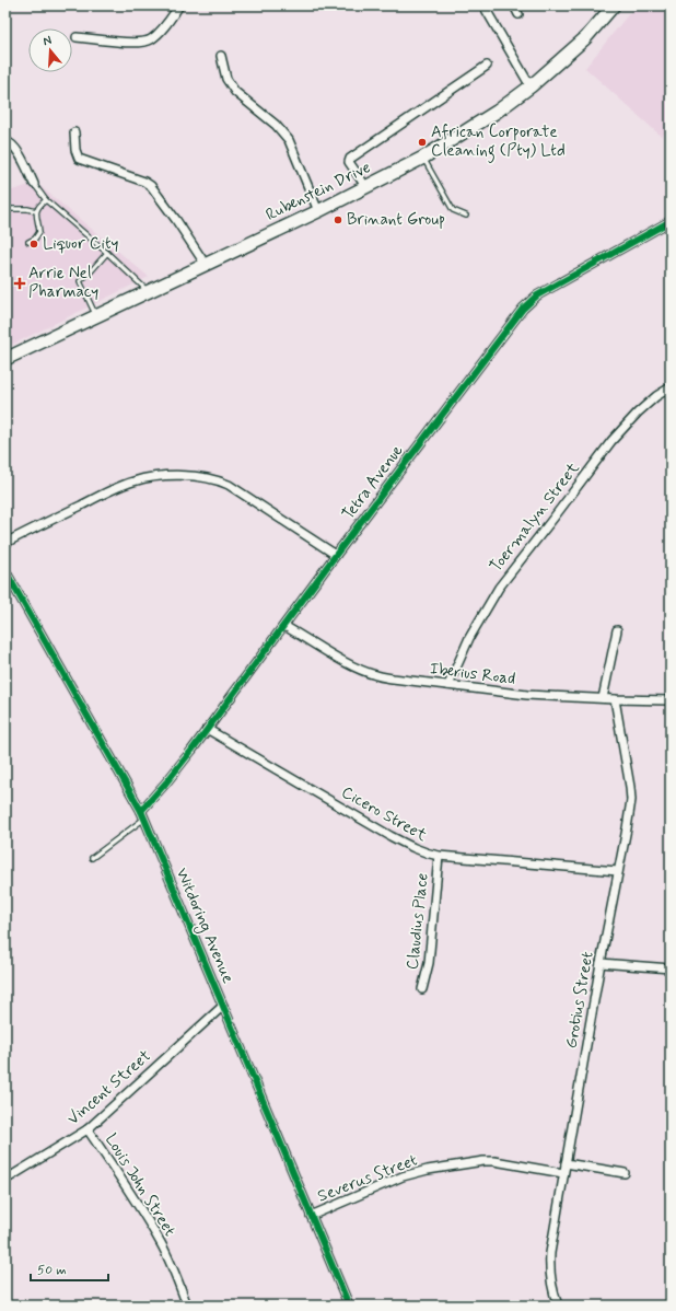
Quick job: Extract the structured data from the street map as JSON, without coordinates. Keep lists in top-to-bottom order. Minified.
{"streets":{"street":["Rubenstein Drive","Tetra Avenue","Toermalyn Street","Iberius Road","Cicero Street","Claudius Place","Witdoring Avenue","Grotius Street","Vincent Street","Severus Street","Louis John Street"]},"crossings":[["Tetra Avenue","Iberius Road"],["Tetra Avenue","Cicero Street"],["Tetra Avenue","Witdoring Avenue"],["Toermalyn Street","Iberius Road"],["Iberius Road","Grotius Street"],["Cicero Street","Claudius Place"],["Cicero Street","Grotius Street"],["Witdoring Avenue","Vincent Street"],["Witdoring Avenue","Severus Street"],["Grotius Street","Severus Street"],["Vincent Street","Louis John Street"]],"places":{"other":["African Corporate Cleaning (Pty) Ltd","Brinant Group","Liquor City"],"health":["Arrie Nel Pharmacy"]},"scale_bar":"50 m","north":"top"}
